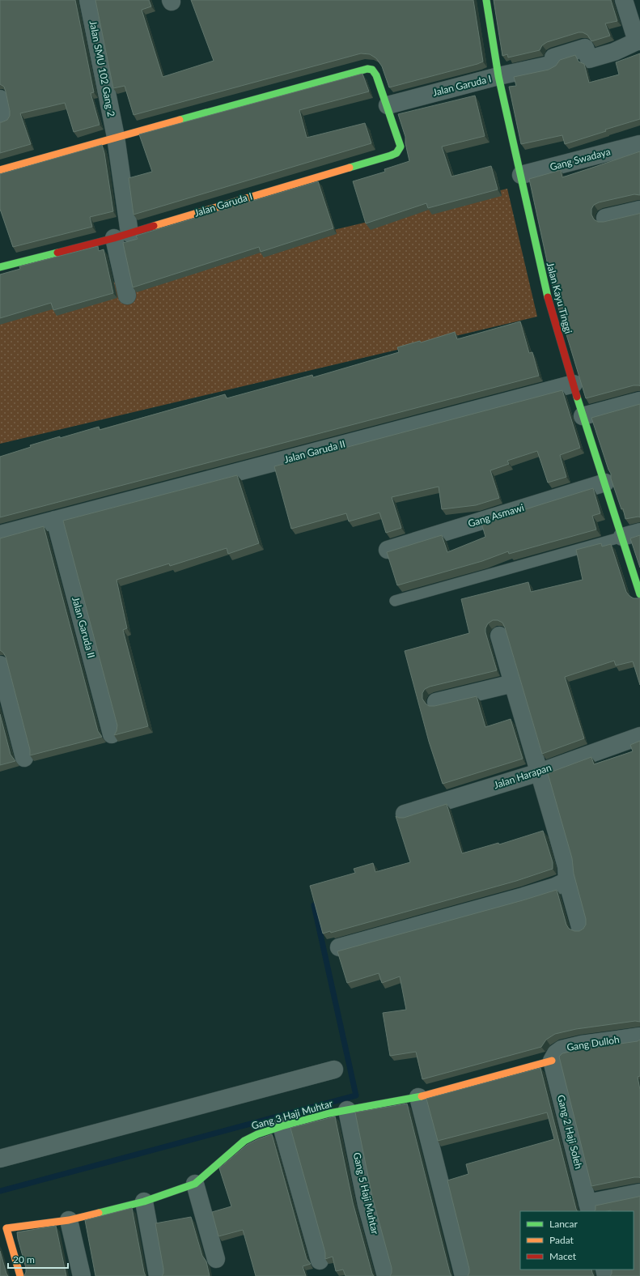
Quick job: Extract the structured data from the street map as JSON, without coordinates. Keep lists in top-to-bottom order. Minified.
{"streets":{"street":["Jalan SMU 102 Gang 2","Jalan Garuda I","Gang Swadaya","Jalan Kayu Tinggi","Jalan Garuda II","Gang Asmawi","Jalan Harapan","Gang Dulloh","Gang 3 Haji Muhtar","Gang 2 Haji Soleh","Gang 5 Haji Muhtar"]},"crossings":[["Jalan SMU 102 Gang 2","Jalan Garuda I"],["Jalan Garuda I","Jalan Kayu Tinggi"],["Gang Swadaya","Jalan Kayu Tinggi"],["Jalan Kayu Tinggi","Jalan Garuda II"],["Jalan Kayu Tinggi","Gang Asmawi"],["Gang Dulloh","Gang 3 Haji Muhtar"],["Gang Dulloh","Gang 2 Haji Soleh"],["Gang 3 Haji Muhtar","Gang 2 Haji Soleh"],["Gang 3 Haji Muhtar","Gang 5 Haji Muhtar"]],"legend":["Lancar","Padat","Macet"],"scale_bar":"20 m"}
